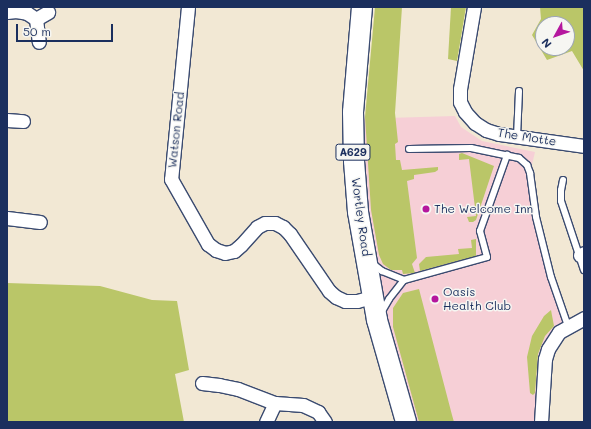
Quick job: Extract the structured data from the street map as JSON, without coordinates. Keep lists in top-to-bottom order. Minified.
{"streets":{"main road":["A629","Wortley Road"],"street":["Watson Road","The Motte"]},"crossings":[["Watson Road","Wortley Road"]],"places":["The Welcome Inn","Oasis Health Club"],"scale_bar":"50 m","north":"bottom left"}
